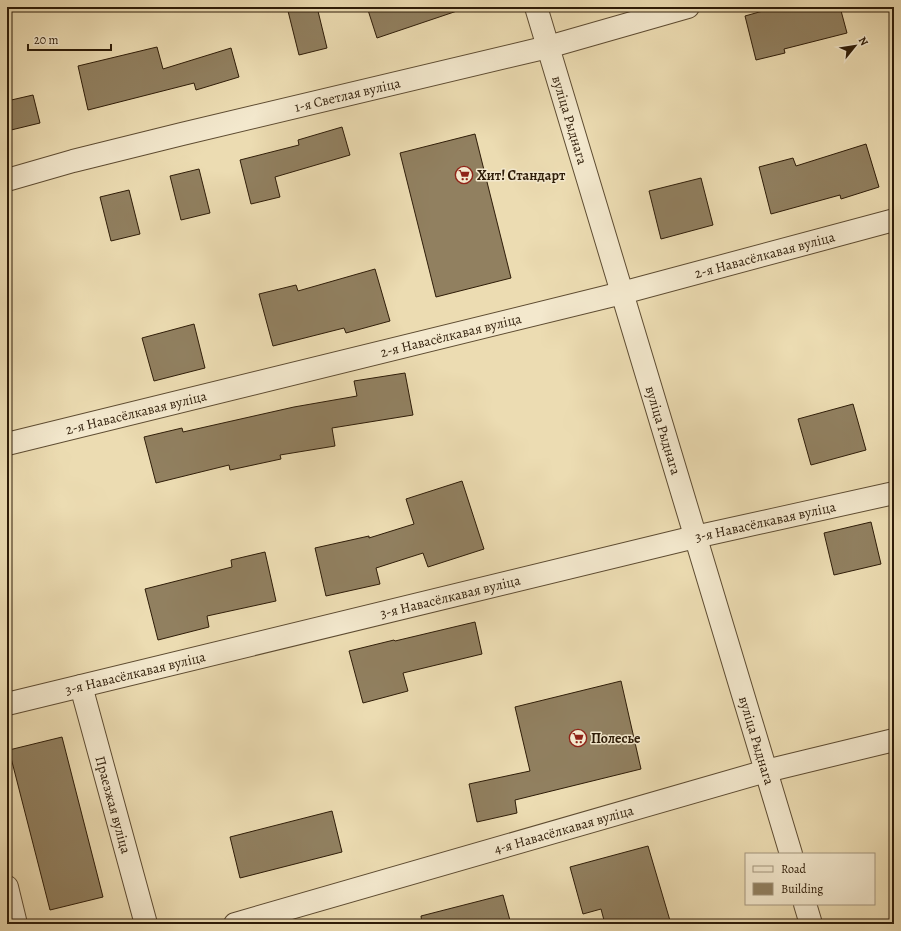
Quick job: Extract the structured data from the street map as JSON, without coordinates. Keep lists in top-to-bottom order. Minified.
{"streets":{"street":["1-я Светлая вуліца","вуліца Рыднага","2-я Навасёлкавая вуліца","3-я Навасёлкавая вуліца","Праезжая вуліца","4-я Навасёлкавая вуліца"]},"crossings":[["1-я Светлая вуліца","вуліца Рыднага"],["вуліца Рыднага","2-я Навасёлкавая вуліца"],["вуліца Рыднага","3-я Навасёлкавая вуліца"],["вуліца Рыднага","4-я Навасёлкавая вуліца"],["3-я Навасёлкавая вуліца","Праезжая вуліца"]],"places":{"supermarket":["Хит! Стандарт","Полесье"]},"legend":["Road","Building"],"scale_bar":"20 m","north":"top right"}
